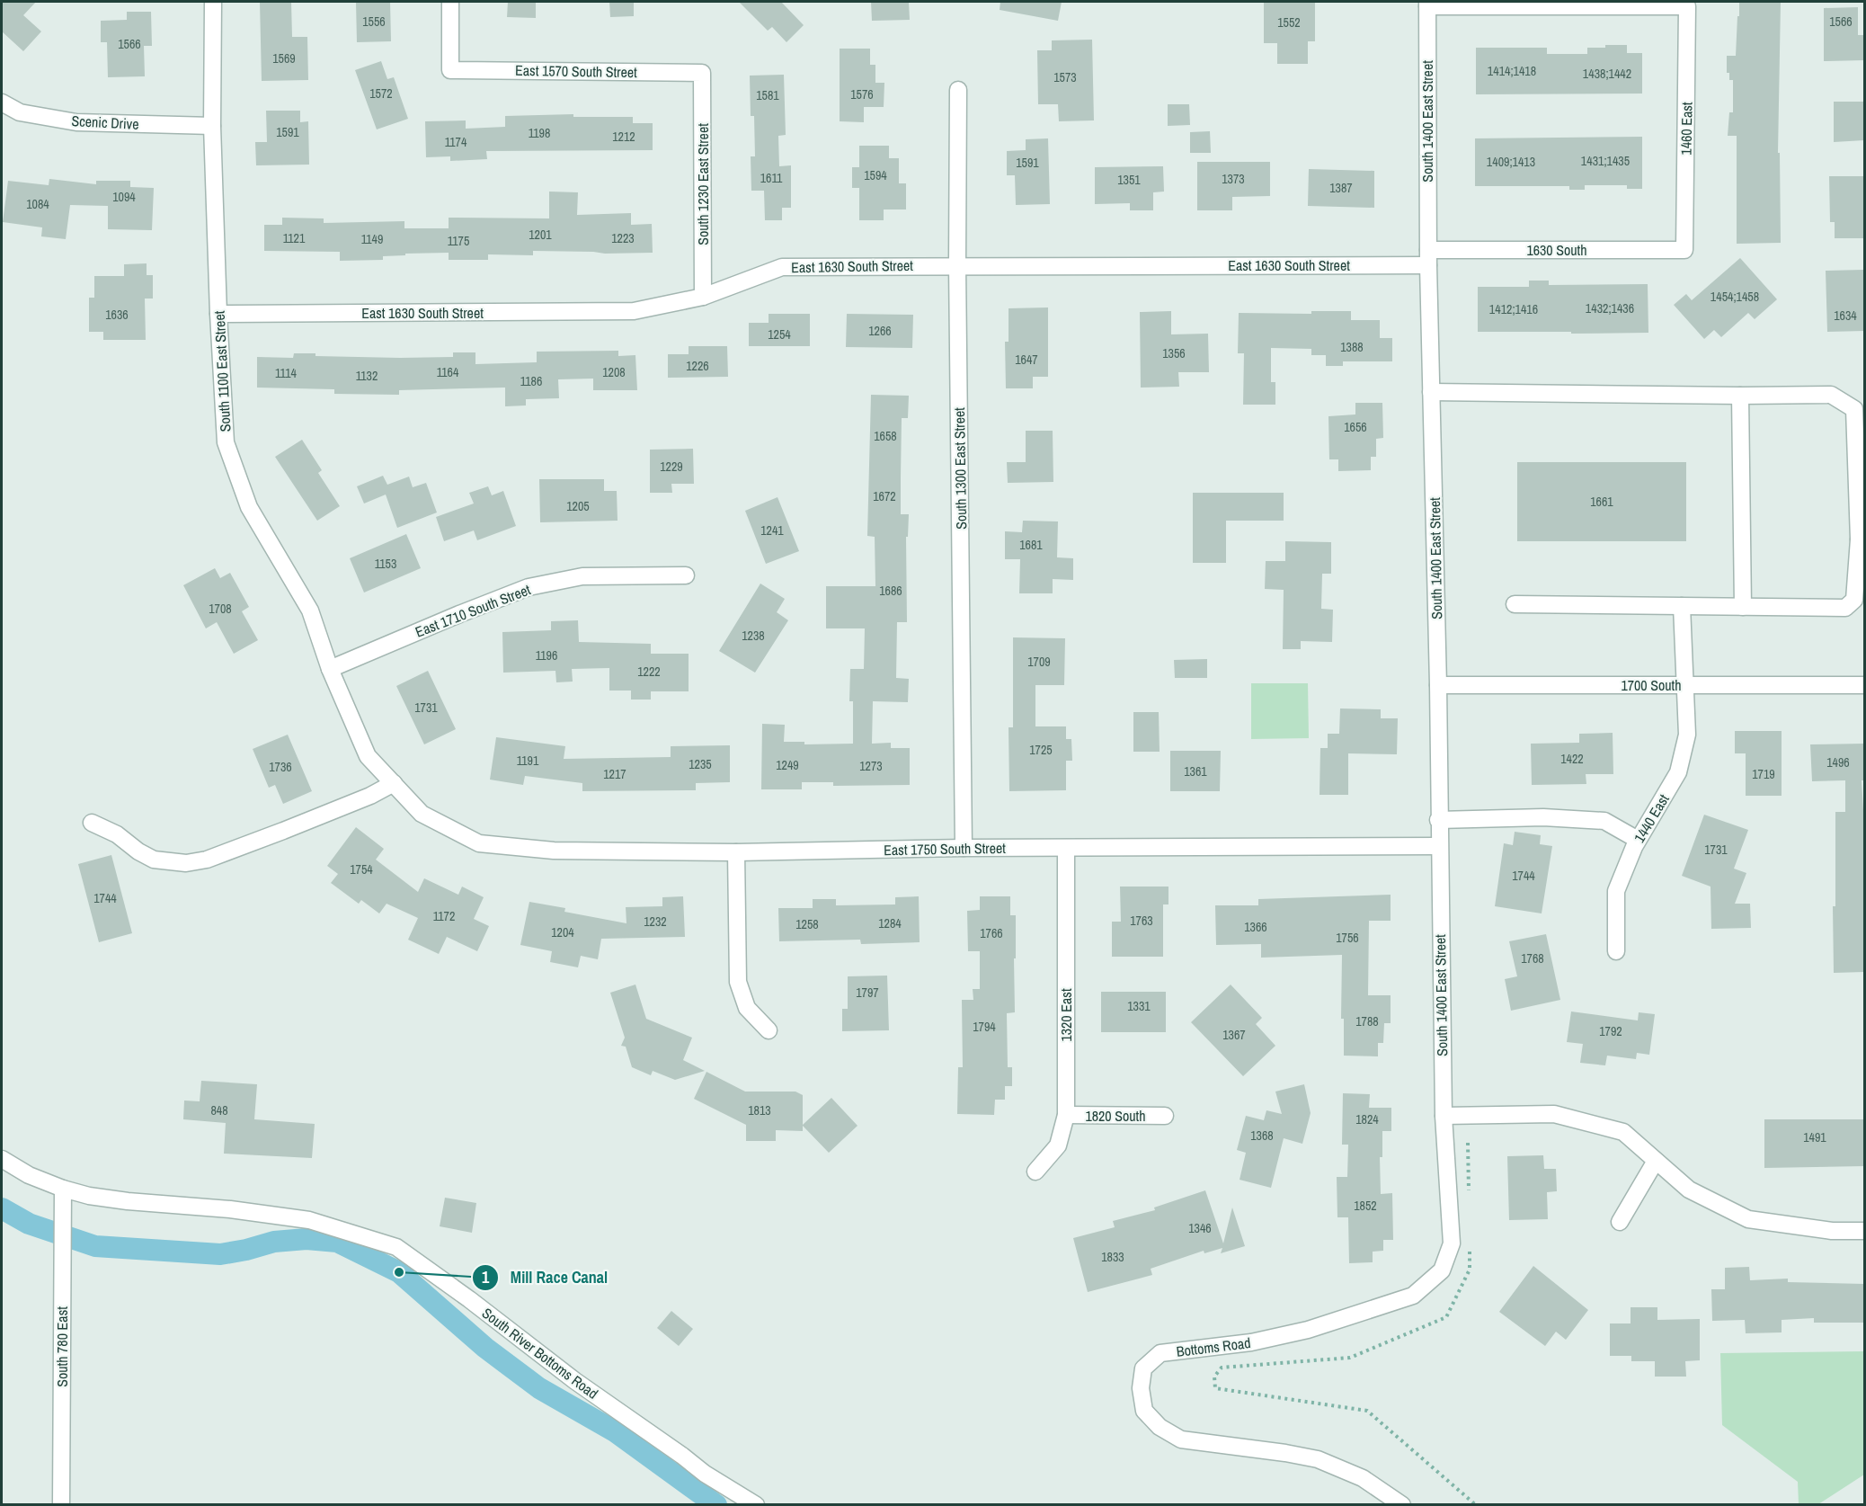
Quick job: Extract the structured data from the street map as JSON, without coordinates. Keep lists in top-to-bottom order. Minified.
{"streets":{"street":["East 1570 South Street","South 1400 East Street","Scenic Drive","1460 East","South 1230 East Street","1630 South","East 1630 South Street","South 1100 East Street","South 1300 East Street","East 1710 South Street","1700 South","1440 East","East 1750 South Street","1320 East","1820 South","South 780 East","Bottoms Road","South River Bottoms Road"]},"crossings":[["East 1570 South Street","South 1230 East Street"],["South 1400 East Street","1460 East"],["South 1400 East Street","1630 South"],["South 1400 East Street","East 1630 South Street"],["South 1400 East Street","1700 South"],["South 1400 East Street","East 1750 South Street"],["South 1400 East Street","Bottoms Road"],["Scenic Drive","South 1100 East Street"],["1460 East","1630 South"],["South 1230 East Street","East 1630 South Street"],["1630 South","East 1630 South Street"],["East 1630 South Street","South 1100 East Street"],["East 1630 South Street","South 1300 East Street"],["South 1100 East Street","East 1710 South Street"],["South 1100 East Street","East 1750 South Street"],["South 1300 East Street","East 1750 South Street"],["1700 South","1440 East"],["East 1750 South Street","1320 East"],["1320 East","1820 South"],["South 780 East","South River Bottoms Road"]],"places":["Mill Race Canal"],"house_numbers":["1556","1566","1552","1566","1569","1414;1418","1438;1442","1573","1572","1576","1581","1591","1198","1212","1174","1431;1435","1409;1413","1591","1594","1611","1373","1351","1387","1094","1084","1201","1121","1223","1149","1175","1454;1458","1432;1436","1412;1416","1636","1634","1266","1254","1388","1356","1647","1226","1164","1208","1114","1132","1186","1656","1658","1229","1672","1661","1205","1241","1681","1153","1686","1708","1238","1196","1709","1222","1731","1725","1422","1191","1496","1235","1249","1273","1736","1361","1217","1719","1731","1754","1744","1744","1172","1763","1232","1284","1258","1366","1204","1766","1756","1768","1797","1331","1788","1794","1792","1367","848","1813","1824","1368","1491","1852","1346","1833"]}
